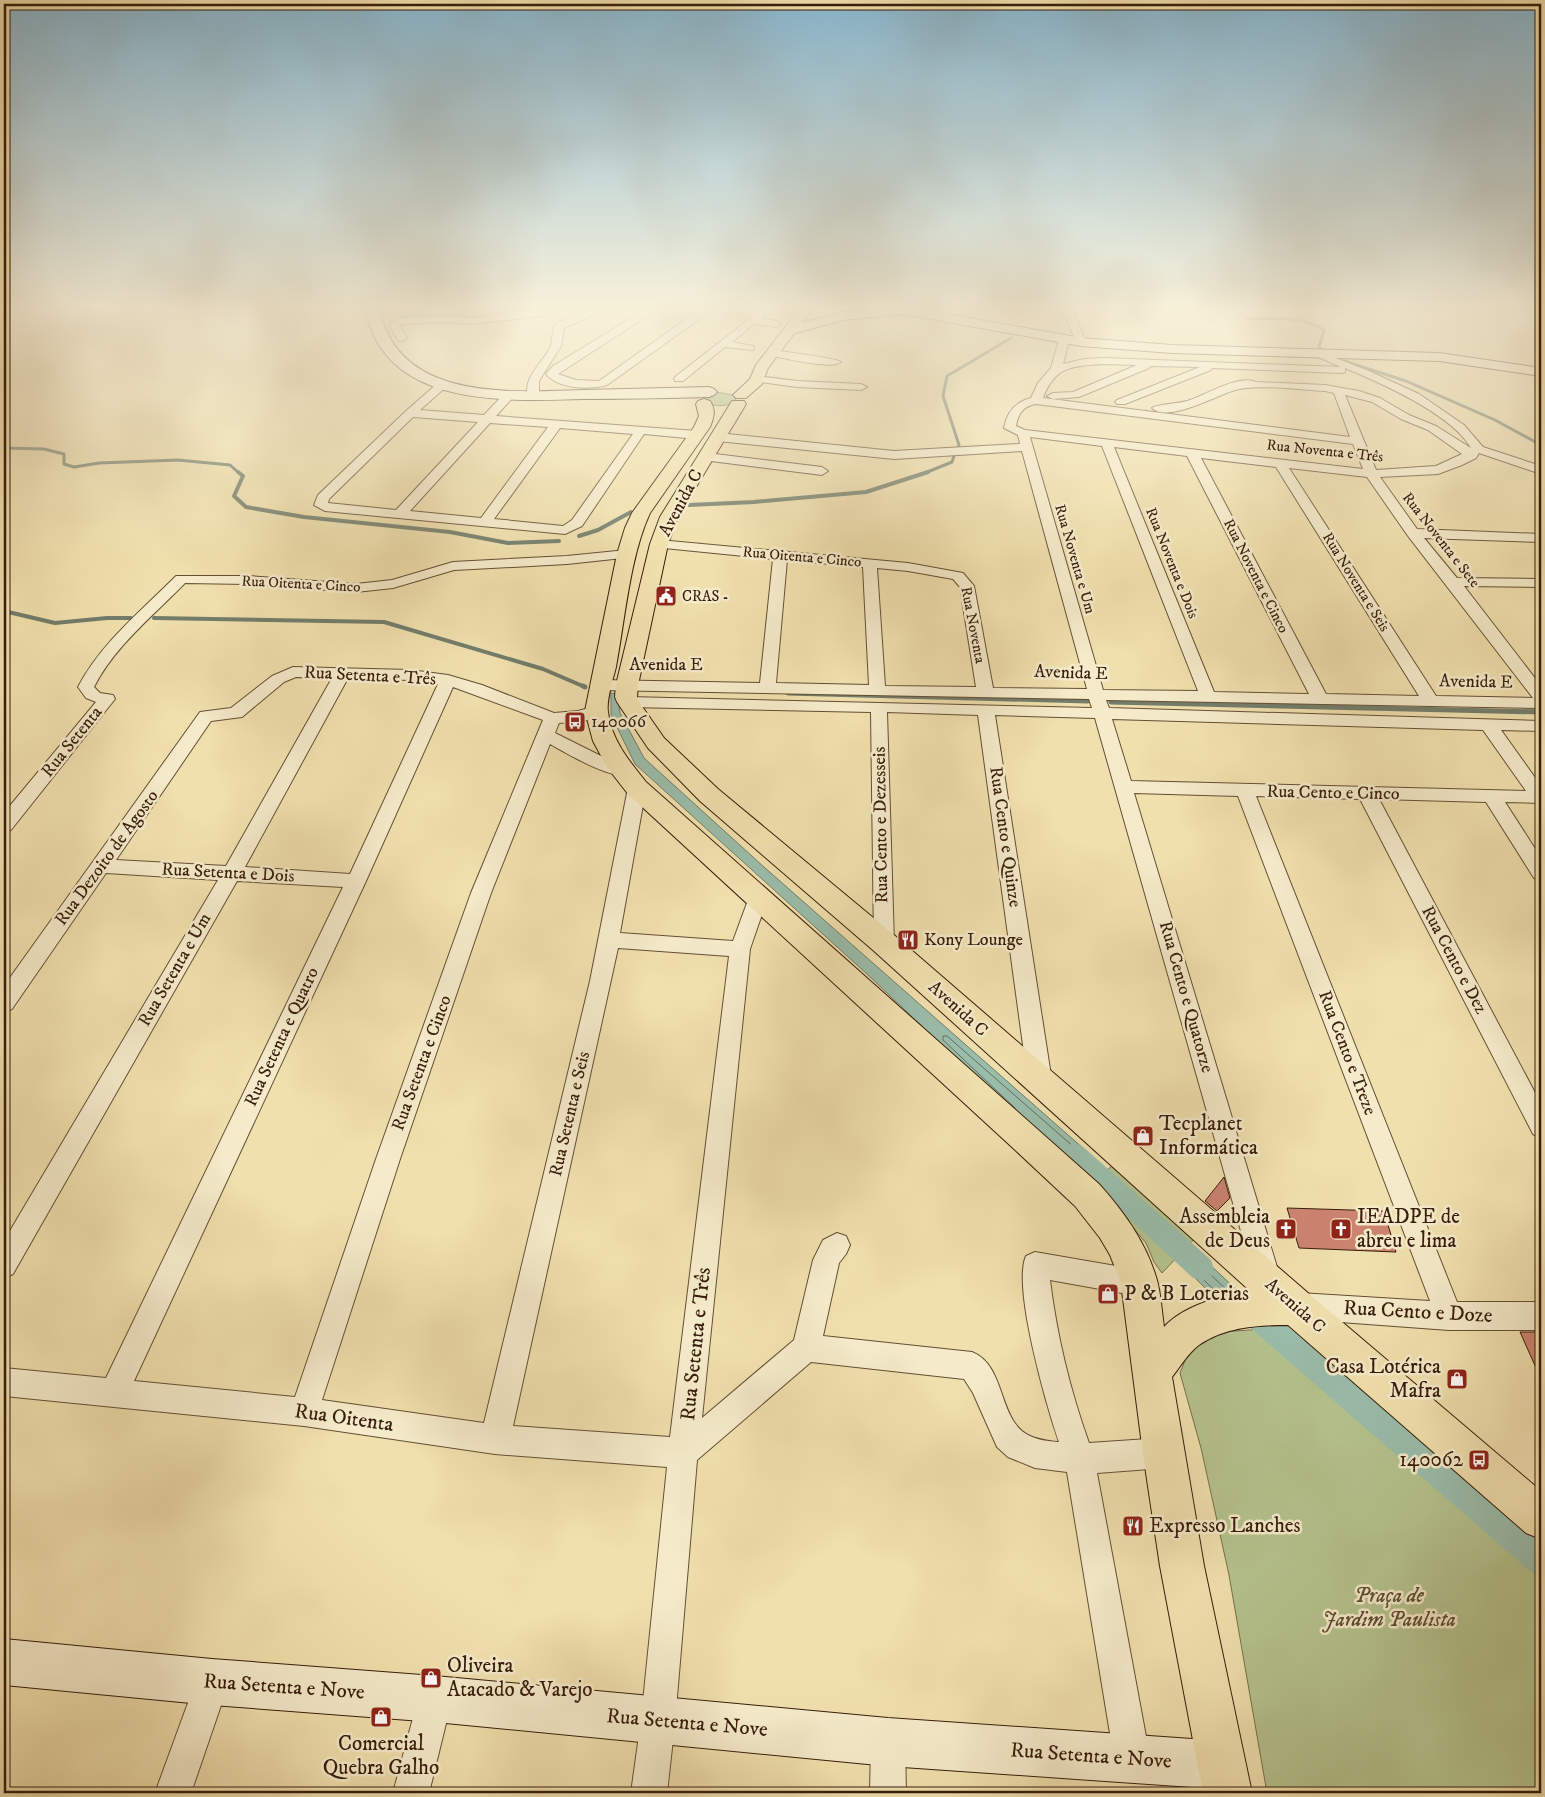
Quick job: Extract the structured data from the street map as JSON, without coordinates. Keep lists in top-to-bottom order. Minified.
{"streets":{"main road":["Avenida C","Rua Setenta e Nove"],"street":["Rua Noventa e Três","Rua Noventa e Sete","Rua Oitenta e Cinco","Rua Noventa e Um","Rua Noventa e Dois","Rua Noventa e Cinco","Rua Noventa e Seis","Rua Noventa","Avenida E","Rua Setenta e Três","Rua Setenta","Rua Cento e Cinco","Rua Cento e Dezesseis","Rua Cento e Quinze","Rua Dezoito de Agosto","Rua Setenta e Dois","Rua Cento e Dez","Rua Setenta e Um","Rua Cento e Quatorze","Rua Setenta e Quatro","Rua Cento e Treze","Rua Setenta e Cinco","Rua Setenta e Seis","Rua Cento e Doze","Rua Oitenta"]},"crossings":[["Rua Noventa e Três","Avenida C"],["Rua Noventa e Três","Rua Noventa e Sete"],["Rua Noventa e Três","Rua Noventa e Um"],["Rua Noventa e Três","Rua Noventa e Dois"],["Rua Noventa e Três","Rua Noventa e Cinco"],["Rua Noventa e Três","Rua Noventa e Seis"],["Avenida C","Rua Oitenta e Cinco"],["Avenida C","Avenida E"],["Avenida C","Rua Setenta e Três"],["Avenida C","Rua Cento e Dezesseis"],["Avenida C","Rua Cento e Quinze"],["Avenida C","Rua Cento e Quatorze"],["Avenida C","Rua Setenta e Seis"],["Avenida C","Rua Cento e Doze"],["Avenida C","Rua Setenta e Nove"],["Rua Oitenta e Cinco","Rua Noventa"],["Rua Oitenta e Cinco","Rua Setenta"],["Rua Oitenta e Cinco","Rua Cento e Dezesseis"],["Rua Noventa e Um","Avenida E"],["Rua Noventa e Um","Rua Cento e Quatorze"],["Rua Noventa e Dois","Avenida E"],["Rua Noventa e Cinco","Avenida E"],["Rua Noventa e Seis","Avenida E"],["Rua Noventa","Avenida E"],["Rua Noventa","Rua Cento e Quinze"],["Avenida E","Rua Cento e Dezesseis"],["Avenida E","Rua Cento e Quinze"],["Avenida E","Rua Cento e Quatorze"],["Rua Setenta e Três","Rua Dezoito de Agosto"],["Rua Setenta e Três","Rua Setenta e Um"],["Rua Setenta e Três","Rua Setenta e Quatro"],["Rua Setenta e Três","Rua Setenta e Cinco"],["Rua Setenta e Três","Rua Oitenta"],["Rua Setenta e Três","Rua Setenta e Nove"],["Rua Cento e Cinco","Rua Cento e Dez"],["Rua Cento e Cinco","Rua Cento e Quatorze"],["Rua Cento e Cinco","Rua Cento e Treze"],["Rua Dezoito de Agosto","Rua Setenta e Dois"],["Rua Setenta e Dois","Rua Setenta e Um"],["Rua Setenta e Dois","Rua Setenta e Quatro"],["Rua Setenta e Quatro","Rua Oitenta"],["Rua Cento e Treze","Rua Cento e Doze"],["Rua Setenta e Cinco","Rua Oitenta"],["Rua Setenta e Seis","Rua Oitenta"]],"parks":["Praça de Jardim Paulista"],"places":{"public building":["CRAS -"],"bus stop":["140066","140062"],"restaurant":["Kony Lounge","Expresso Lanches"],"shop":["Tecplanet Informática","P & B Loterias","Casa Lotérica Mafra","Oliveira Atacado & Varejo","Comercial Quebra Galho"],"church":["Assembleia de Deus","IEADPE de abreu e lima"]}}
